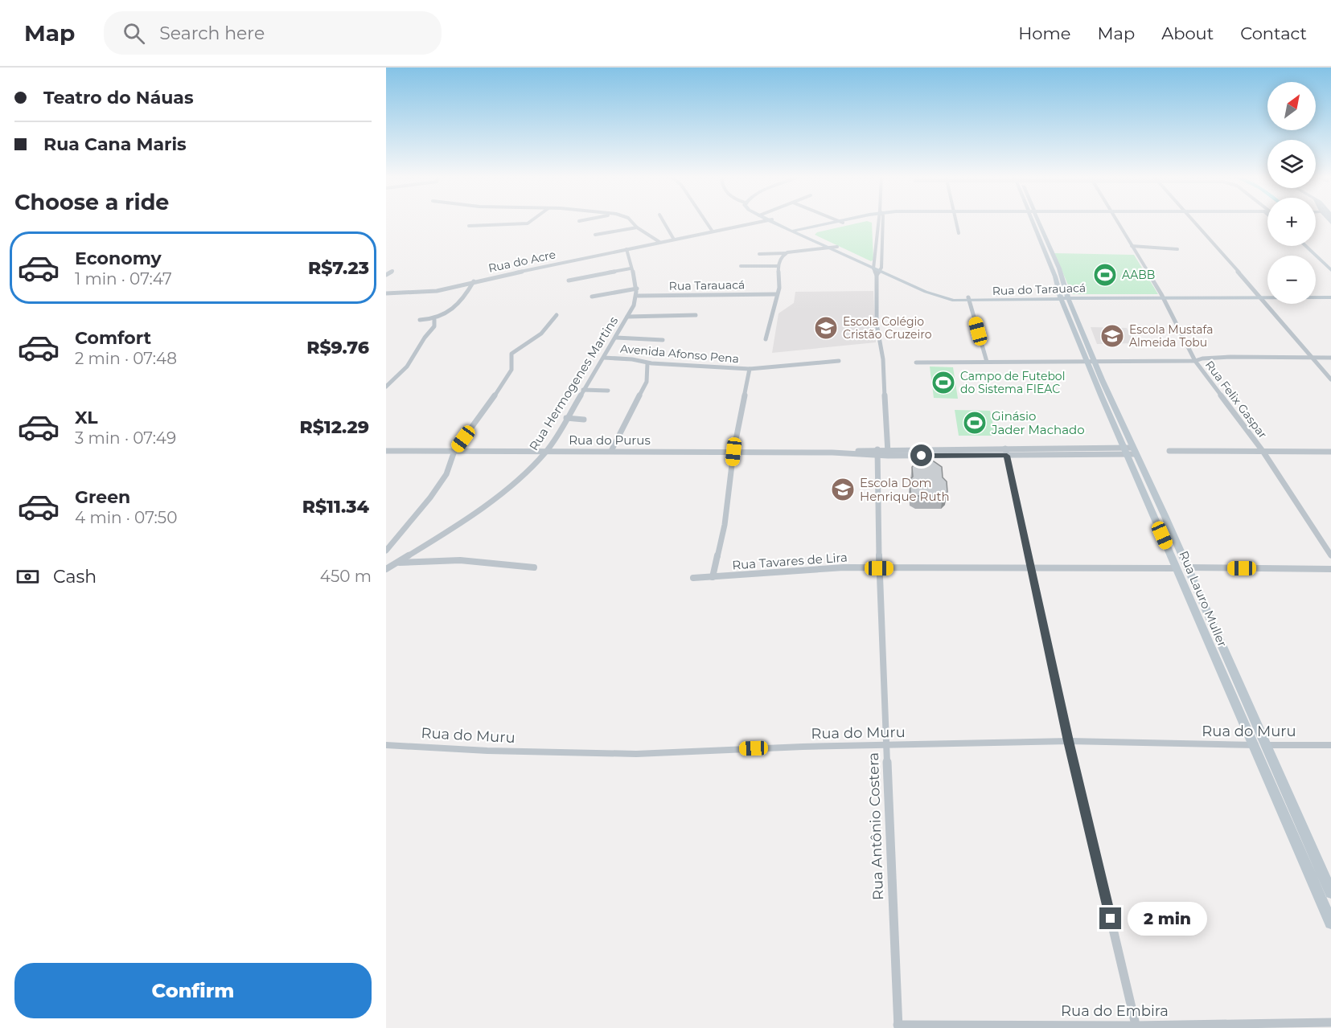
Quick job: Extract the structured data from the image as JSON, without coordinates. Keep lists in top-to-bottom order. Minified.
{"streets":{"street":["Rua do Acre","Rua Tarauacá","Rua do Tarauacá","Avenida Afonso Pena","Rua Hermogenes Martins","Rua Felix Gaspar","Rua do Purus","Rua Tavares de Lira","Rua Lauro Muller","Rua do Muru","Rua Antônio Costera","Rua do Embira"]},"crossings":[["Rua Tarauacá","Rua Hermogenes Martins"],["Rua do Tarauacá","Rua Felix Gaspar"],["Rua do Tarauacá","Rua Lauro Muller"],["Avenida Afonso Pena","Rua Hermogenes Martins"],["Rua Hermogenes Martins","Rua do Purus"],["Rua do Purus","Rua Lauro Muller"],["Rua do Purus","Rua Antônio Costera"],["Rua Tavares de Lira","Rua Lauro Muller"],["Rua Tavares de Lira","Rua Antônio Costera"],["Rua Lauro Muller","Rua do Muru"],["Rua do Muru","Rua Antônio Costera"],["Rua Antônio Costera","Rua do Embira"]],"places":{"sports":["AABB","Campo de Futebol do Sistema FIEAC","Ginásio Jader Machado"],"school or university":["Escola Colégio Cristão Cruzeiro","Escola Mustafa Almeida Tobu","Escola Dom Henrique Ruth"]},"north":"top right","page":{"header":"Map","search":"Search here","nav":["Home","Map","About","Contact"],"banner":["Teatro do Náuas","Rua Cana Maris"],"map_buttons":["+","−"],"heading":"Choose a ride","list":[{"name":"Economy","note":"1 min · 07:47","value":"R$7.23"},{"name":"Comfort","note":"2 min · 07:48","value":"R$9.76"},{"name":"XL","note":"3 min · 07:49","value":"R$12.29"},{"name":"Green","note":"4 min · 07:50","value":"R$11.34"}],"pay":["Cash","450 m"],"bubble":"2 min","buttons":"Confirm"}}
